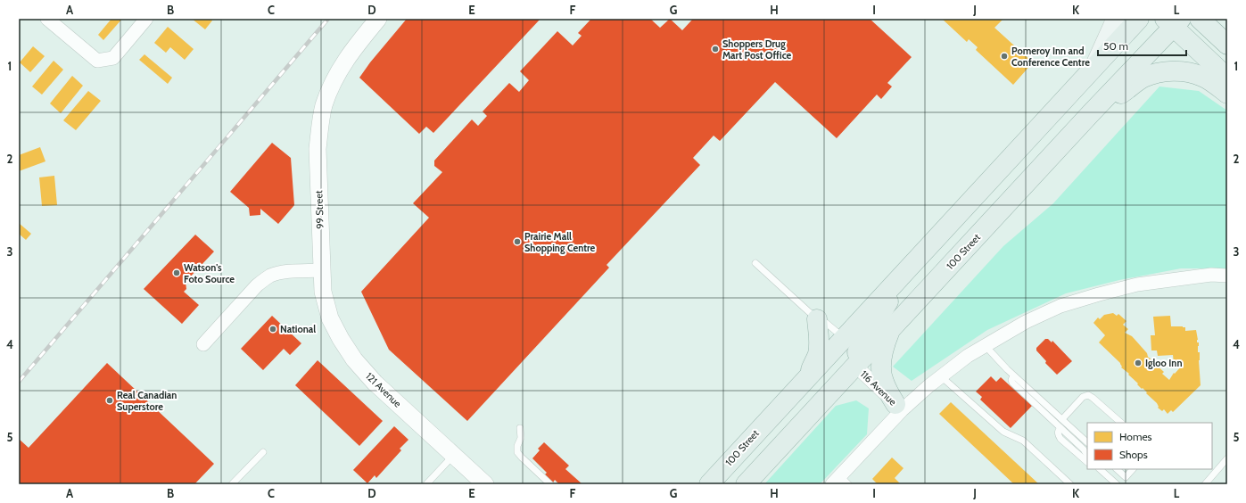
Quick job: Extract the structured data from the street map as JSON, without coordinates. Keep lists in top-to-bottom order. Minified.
{"streets":{"main road":["100 Street"],"street":["99 Street","116 Avenue","121 Avenue"]},"crossings":[["99 Street","121 Avenue"],["100 Street","116 Avenue"]],"places":["Shoppers Drug Mart Post Office","Pomeroy Inn and Conference Centre","Prairie Mall Shopping Centre","Watson's Foto Source","National","Igloo Inn","Real Canadian Superstore"],"legend":["Homes","Shops"],"scale_bar":"50 m","grid":{"columns":["A","B","C","D","E","F","G","H","I","J","K","L"],"rows":["1","2","3","4","5"]}}
